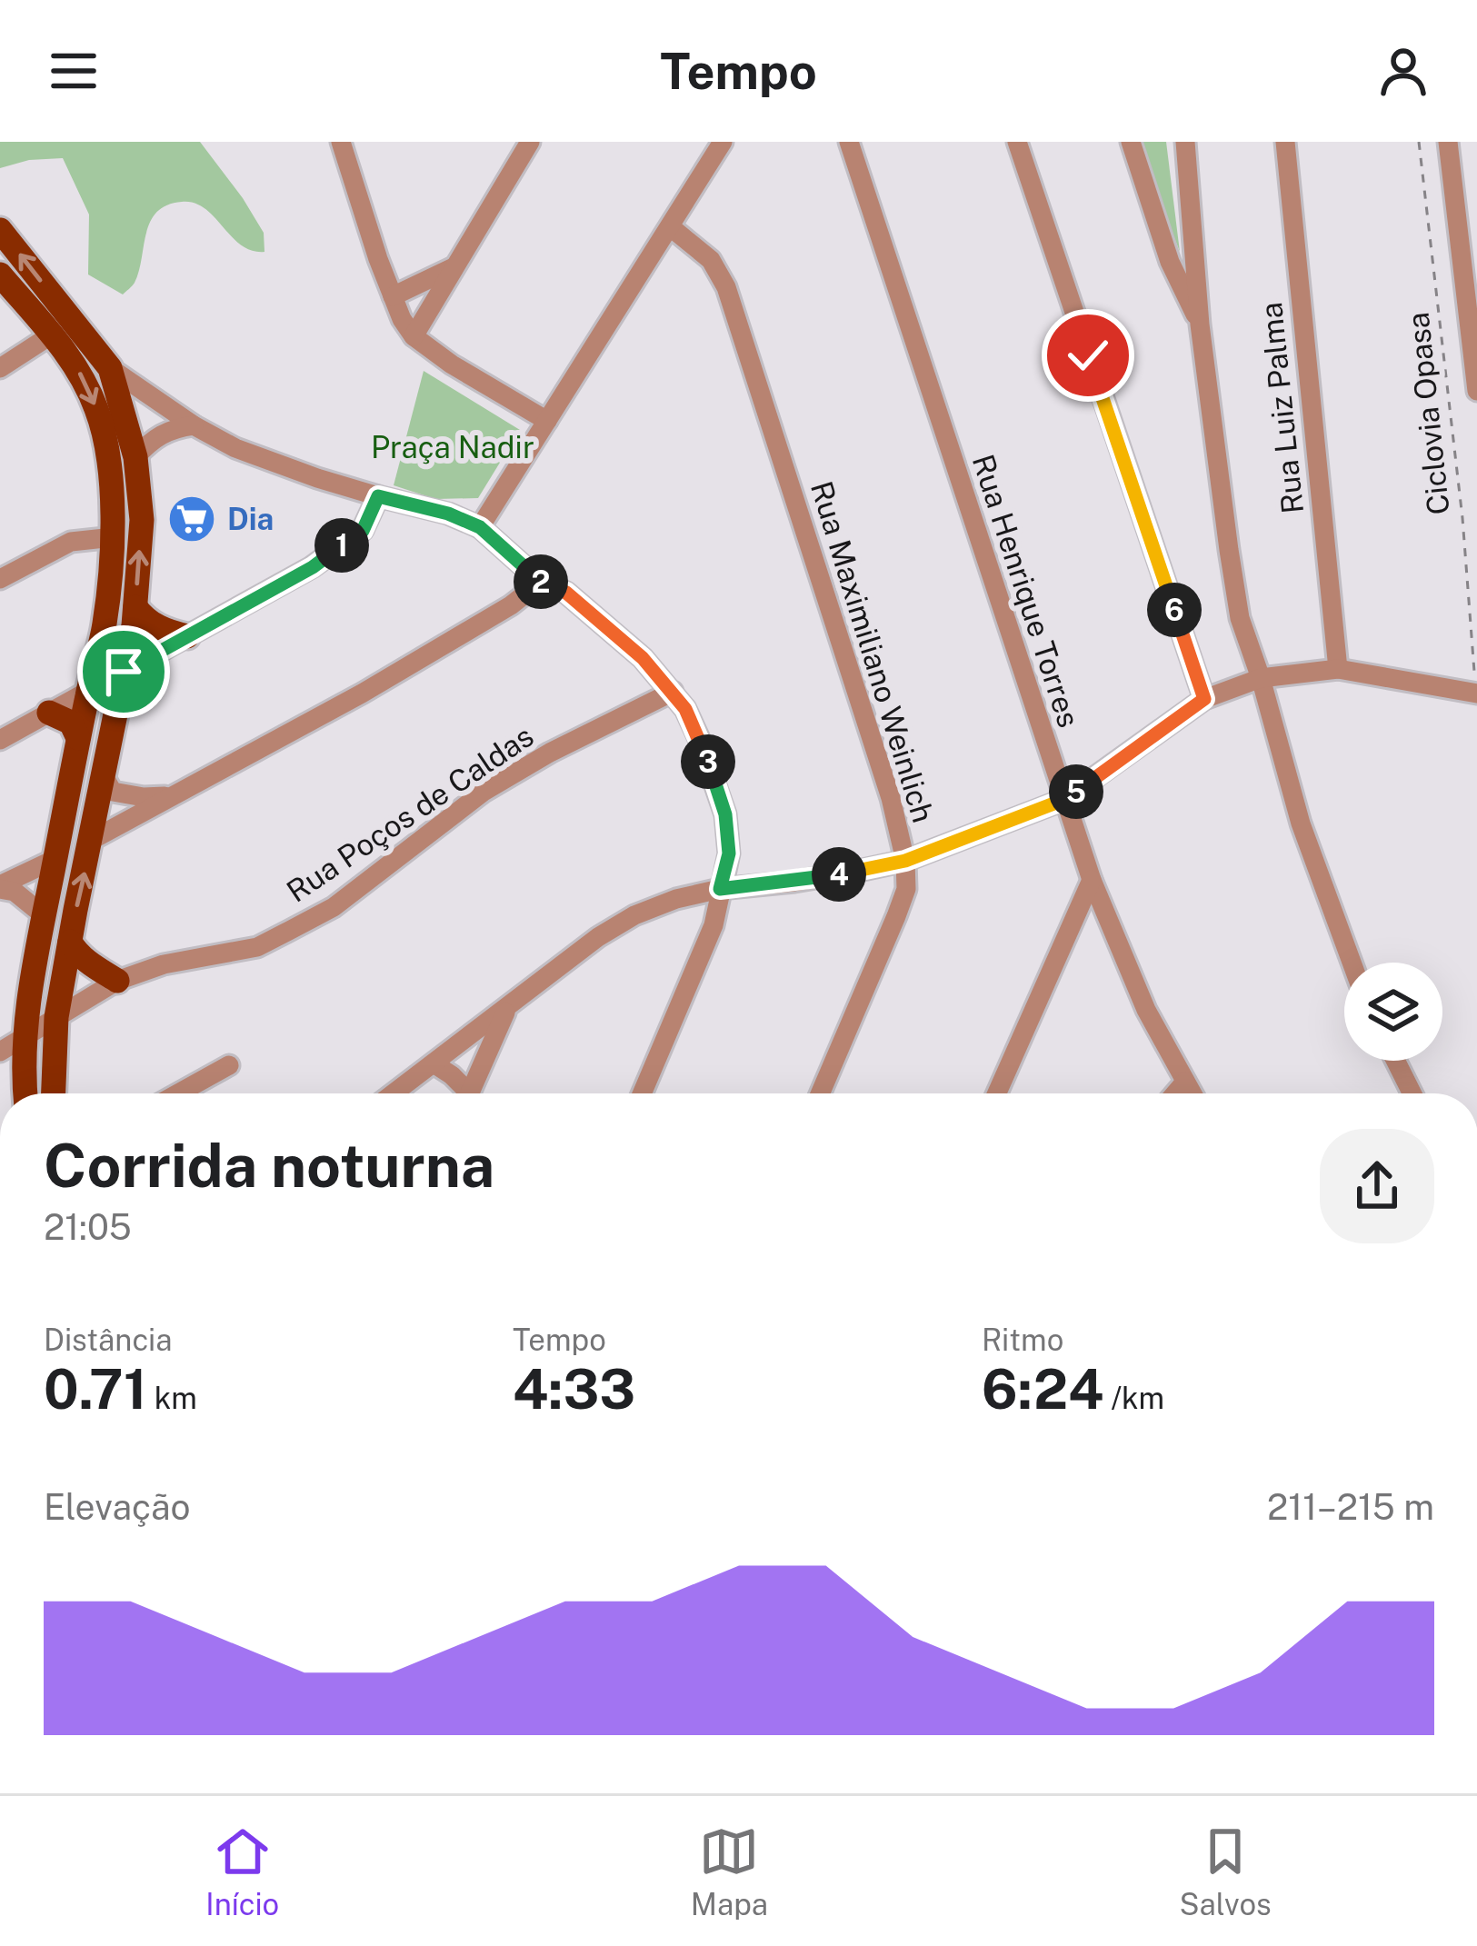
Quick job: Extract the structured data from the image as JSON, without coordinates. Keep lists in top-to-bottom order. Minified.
{"streets":{"street":["Rua Luiz Palma","Rua Henrique Torres","Rua Maximiliano Weinlich","Rua Poços de Caldas"],"path":["Ciclovia Opasa"]},"parks":["Praça Nadir"],"places":{"supermarket":["Dia"]},"page":{"header":"Tempo","pins":["1","2","6","3","5","4"],"heading":["Corrida noturna","21:05"],"stats":[["Distância","0.71 km"],["Tempo","4:33"],["Ritmo","6:24 /km"]],"chart":["Elevação","211–215 m"],"tabs":["Início","Mapa","Salvos"]}}
